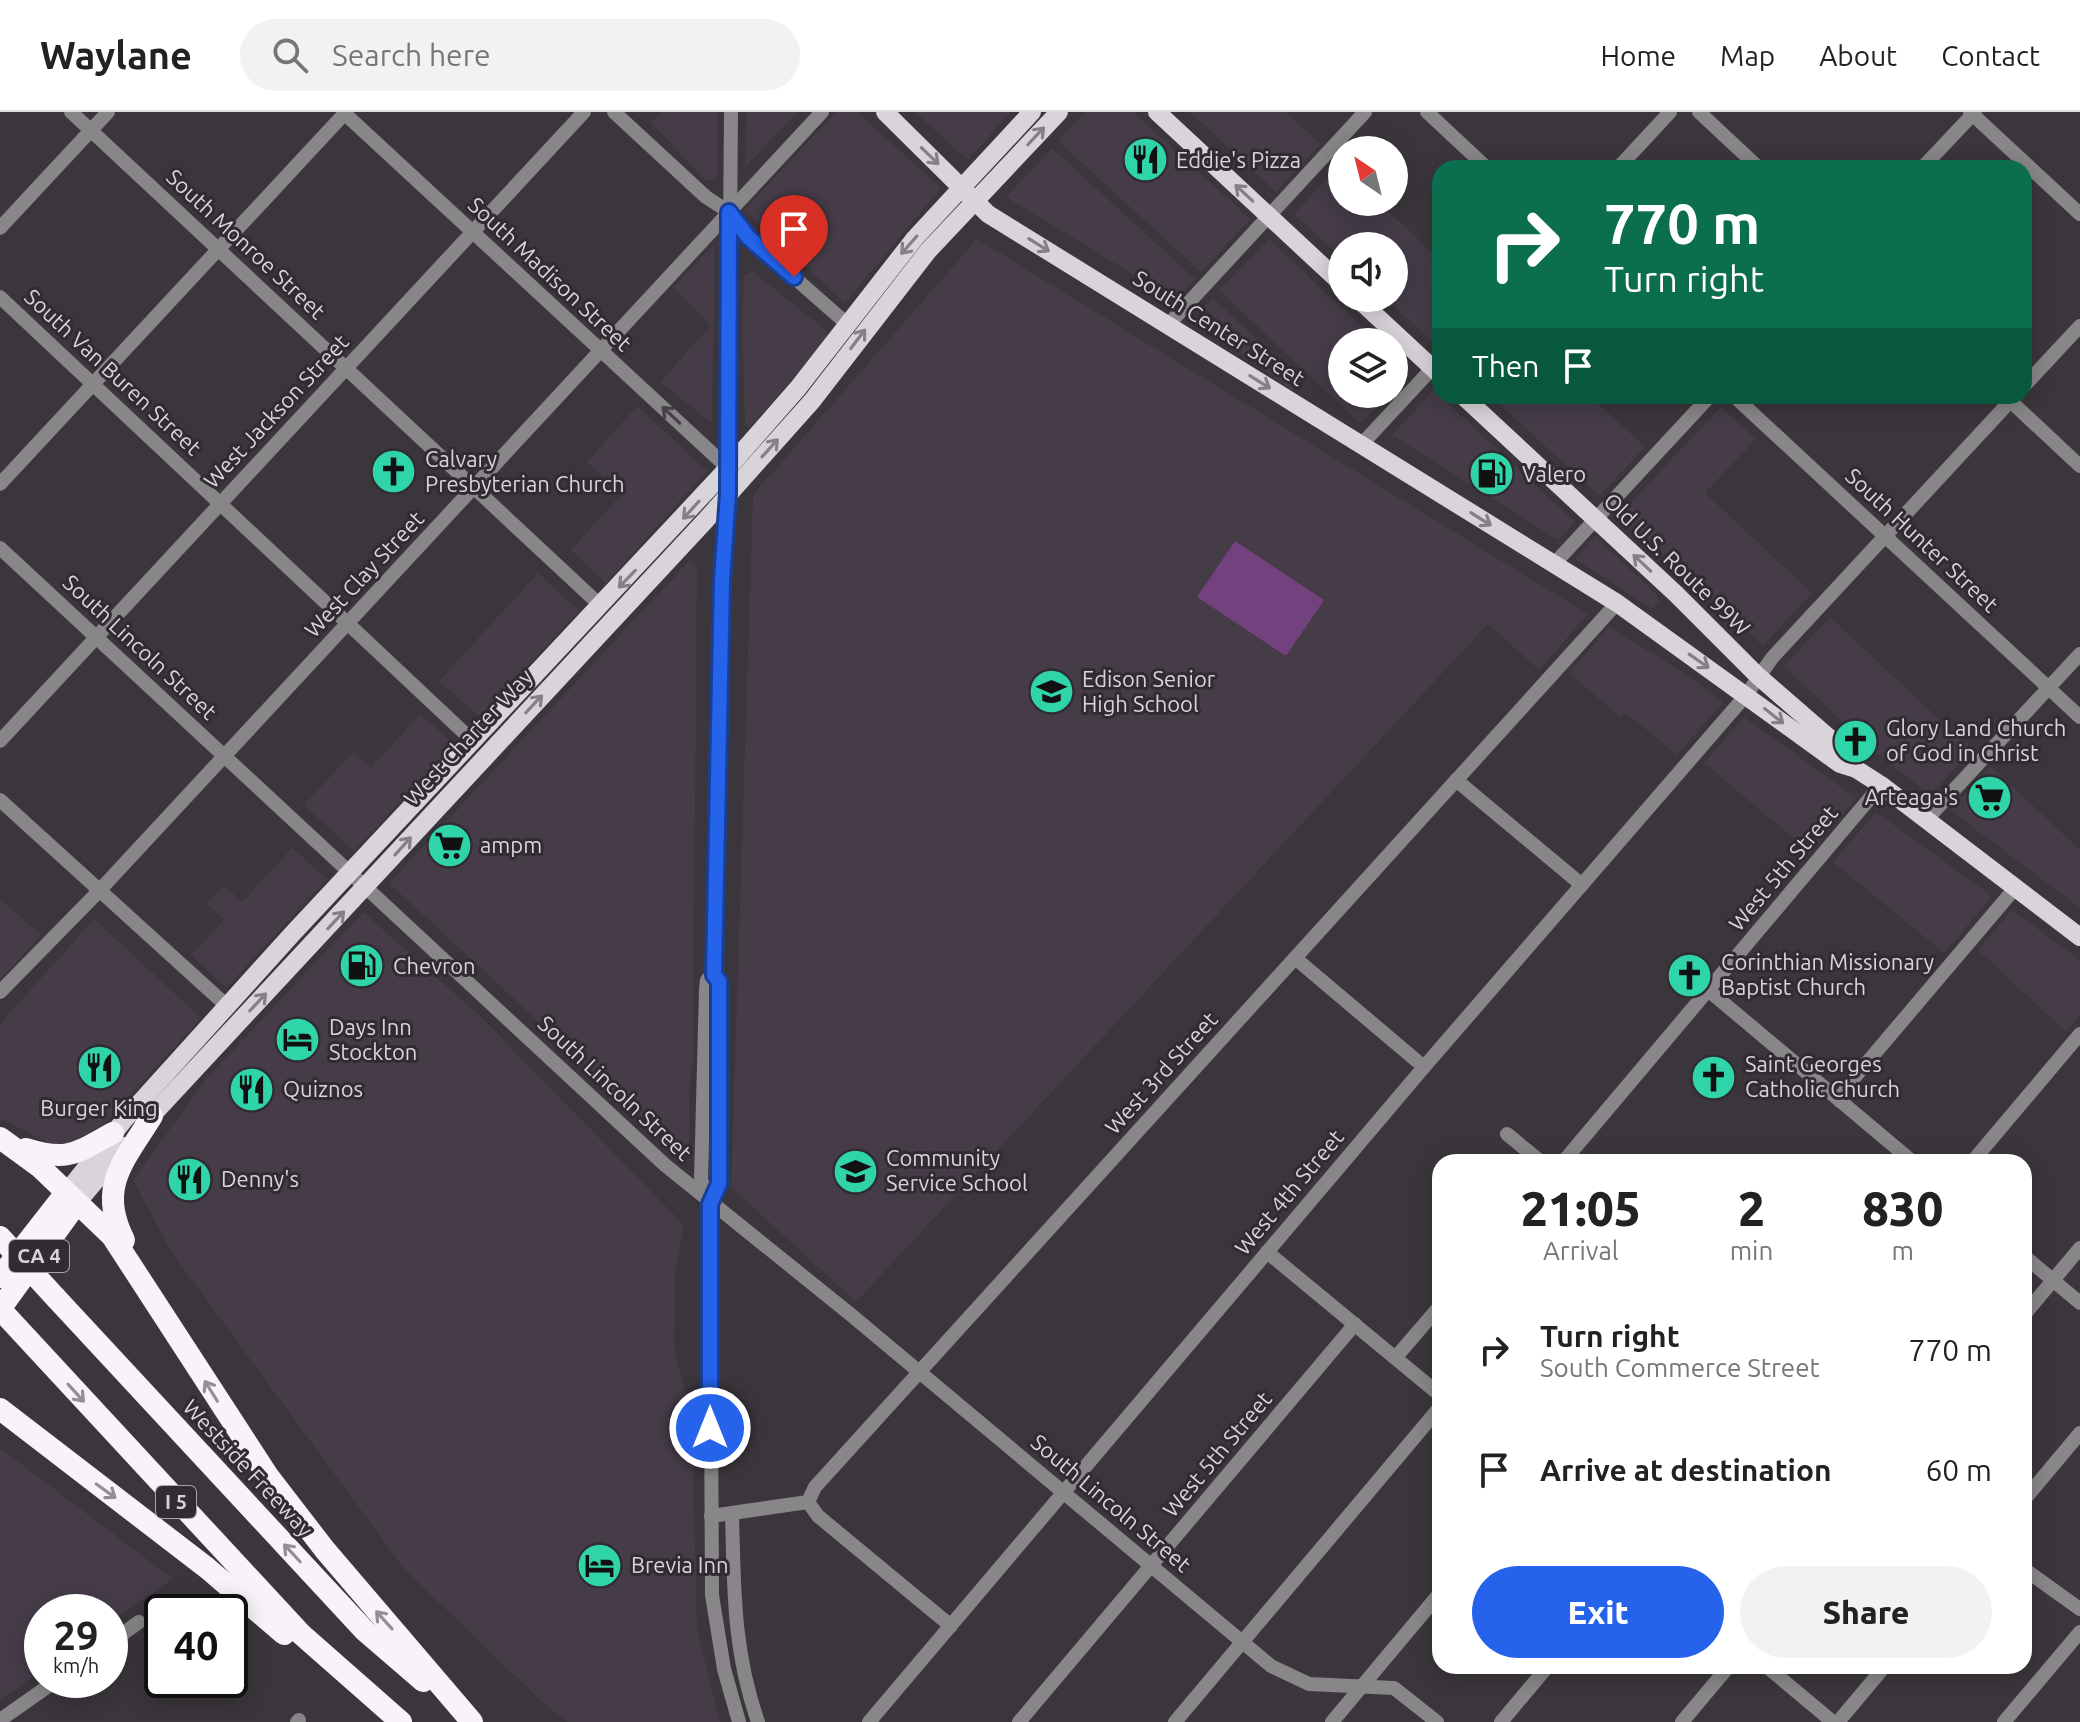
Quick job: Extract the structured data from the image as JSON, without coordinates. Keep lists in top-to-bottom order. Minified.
{"streets":{"highway":["West Charter Way","CA 4","Westside Freeway","I 5"],"main road":["South Center Street","Old U.S. Route 99W"],"street":["South Monroe Street","South Madison Street","South Van Buren Street","West Jackson Street","South Hunter Street","West Clay Street","South Lincoln Street","West 5th Street","West 3rd Street","West 4th Street"]},"crossings":[["South Monroe Street","West Jackson Street"],["South Monroe Street","West Clay Street"],["South Monroe Street","West Charter Way"],["South Madison Street","West Jackson Street"],["South Madison Street","West Clay Street"],["South Madison Street","West Charter Way"],["South Center Street","Old U.S. Route 99W"],["South Center Street","West Charter Way"],["South Center Street","West 3rd Street"],["South Center Street","West 4th Street"],["South Van Buren Street","West Jackson Street"],["South Van Buren Street","West Clay Street"],["South Van Buren Street","West Charter Way"],["West Jackson Street","South Lincoln Street"],["South Hunter Street","West 4th Street"],["Old U.S. Route 99W","West 5th Street"],["Old U.S. Route 99W","West 4th Street"],["West Clay Street","South Lincoln Street"],["South Lincoln Street","West Charter Way"],["South Lincoln Street","West 5th Street"],["South Lincoln Street","West 3rd Street"],["South Lincoln Street","West 4th Street"],["West Charter Way","I 5"]],"one_way":["South Center Street"],"places":{"restaurant":["Eddie's Pizza","Burger King","Quiznos","Denny's"],"church":["Calvary Presbyterian Church","Glory Land Church of God in Christ","Corinthian Missionary Baptist Church","Saint Georges Catholic Church"],"fuel station":["Valero","Chevron"],"school or university":["Edison Senior High School","Community Service School"],"supermarket":["Arteaga's","ampm"],"hotel":["Days Inn Stockton","Brevia Inn"]},"north":"top left","page":{"header":"Waylane","search":"Search here","nav":["Home","Map","About","Contact"],"turn":["770 m","Turn right"],"then":"Then","eta":["21:05","Arrival","2","min","830","m"],"list":[{"name":"Turn right","note":"South Commerce Street","value":"770 m"},{"name":"Arrive at destination","value":"60 m"}],"buttons":["Exit","Share"],"speed":"29 km/h","limit":"40"}}
